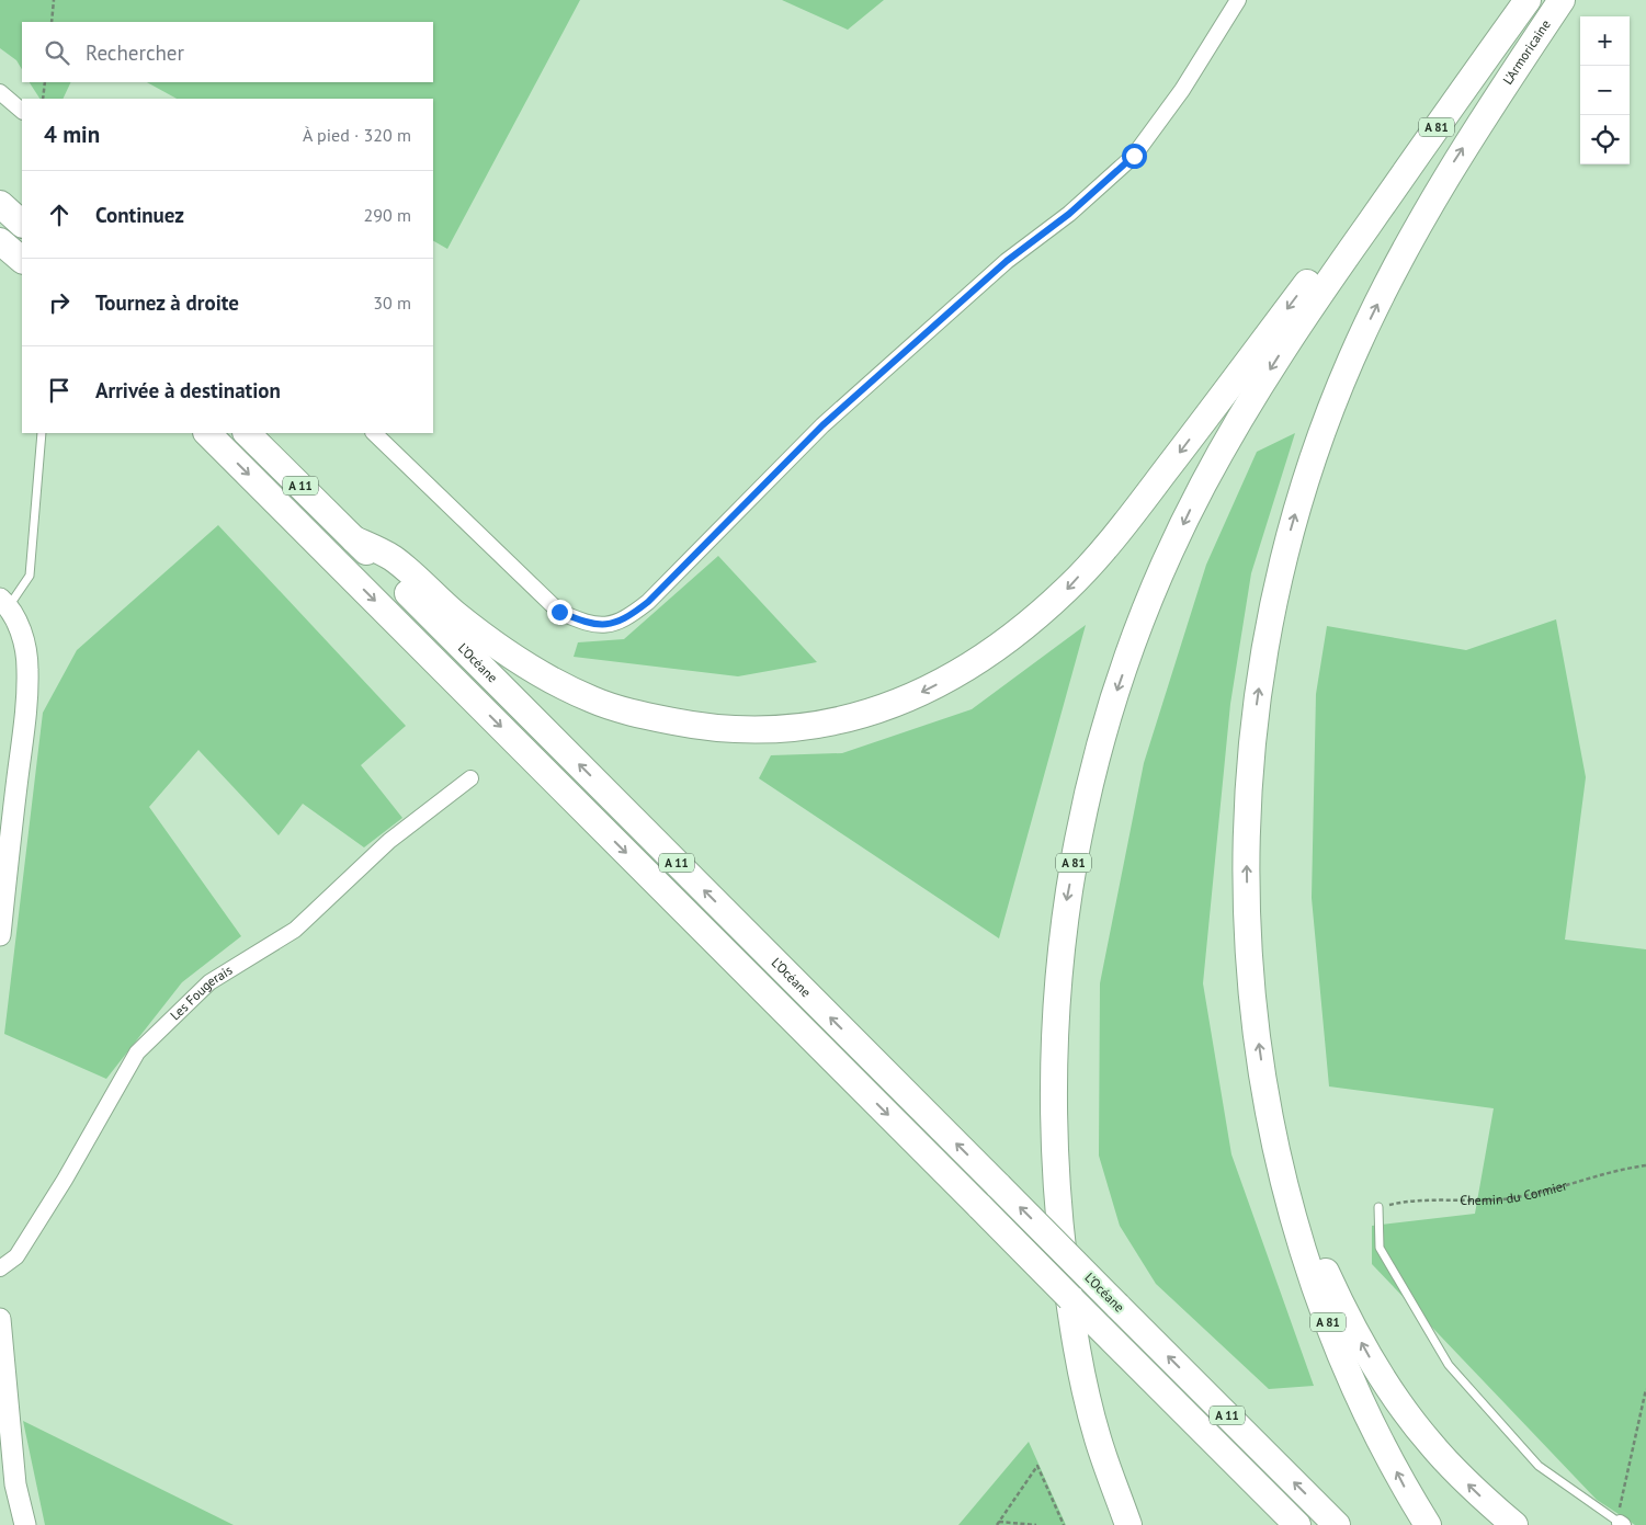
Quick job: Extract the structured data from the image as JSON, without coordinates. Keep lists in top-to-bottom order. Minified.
{"streets":{"highway":["L'Armoricaine","A 81","A 11","L’Océane"],"street":["Les Fougerais"],"path":["Chemin du Cormier"]},"crossings":[["L'Armoricaine","A 81"]],"page":{"map_buttons":["+","−"],"search":"Rechercher","heading":["4 min","À pied · 320 m"],"list":[["Continuez","290 m"],["Tournez à droite","30 m"],"Arrivée à destination"]}}
